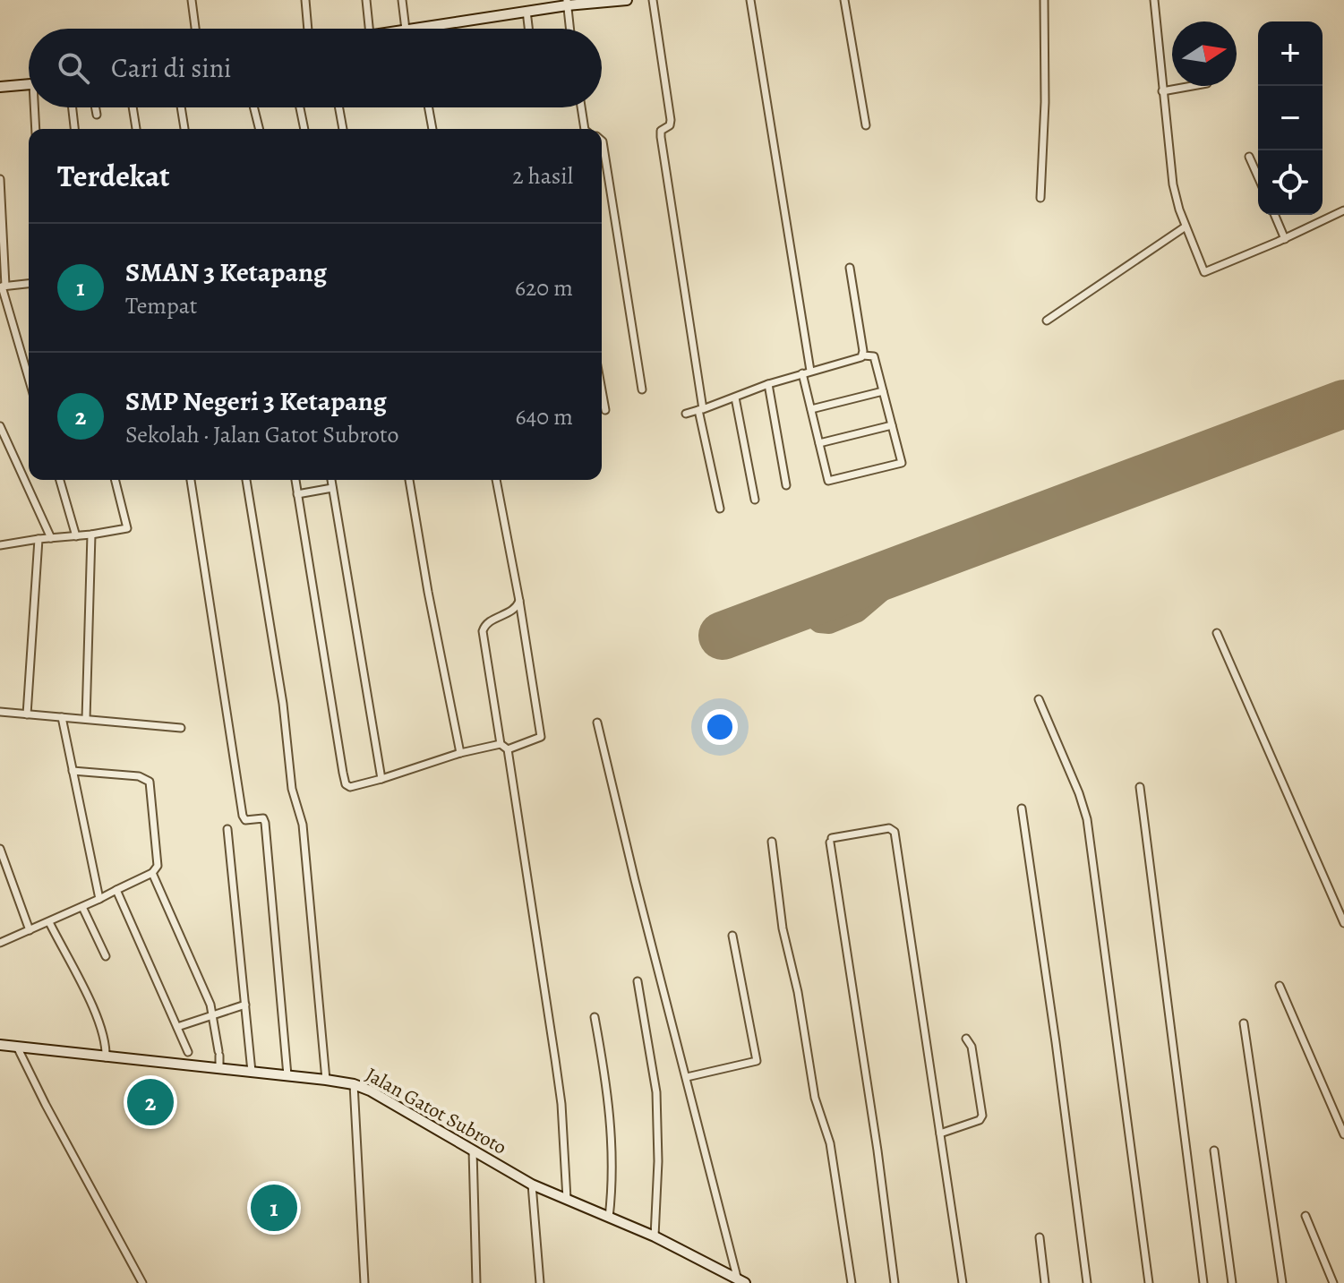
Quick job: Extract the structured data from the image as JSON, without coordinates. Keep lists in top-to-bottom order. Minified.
{"streets":{"street":["Jalan Gatot Subroto"]},"north":"right","page":{"map_buttons":["+","−"],"search":"Cari di sini","heading":["Terdekat","2 hasil"],"list":[{"mark":"1","name":"SMAN 3 Ketapang","note":"Tempat","value":"620 m"},{"mark":"2","name":"SMP Negeri 3 Ketapang","note":"Sekolah · Jalan Gatot Subroto","value":"640 m"}],"pins":["2","1"]}}
